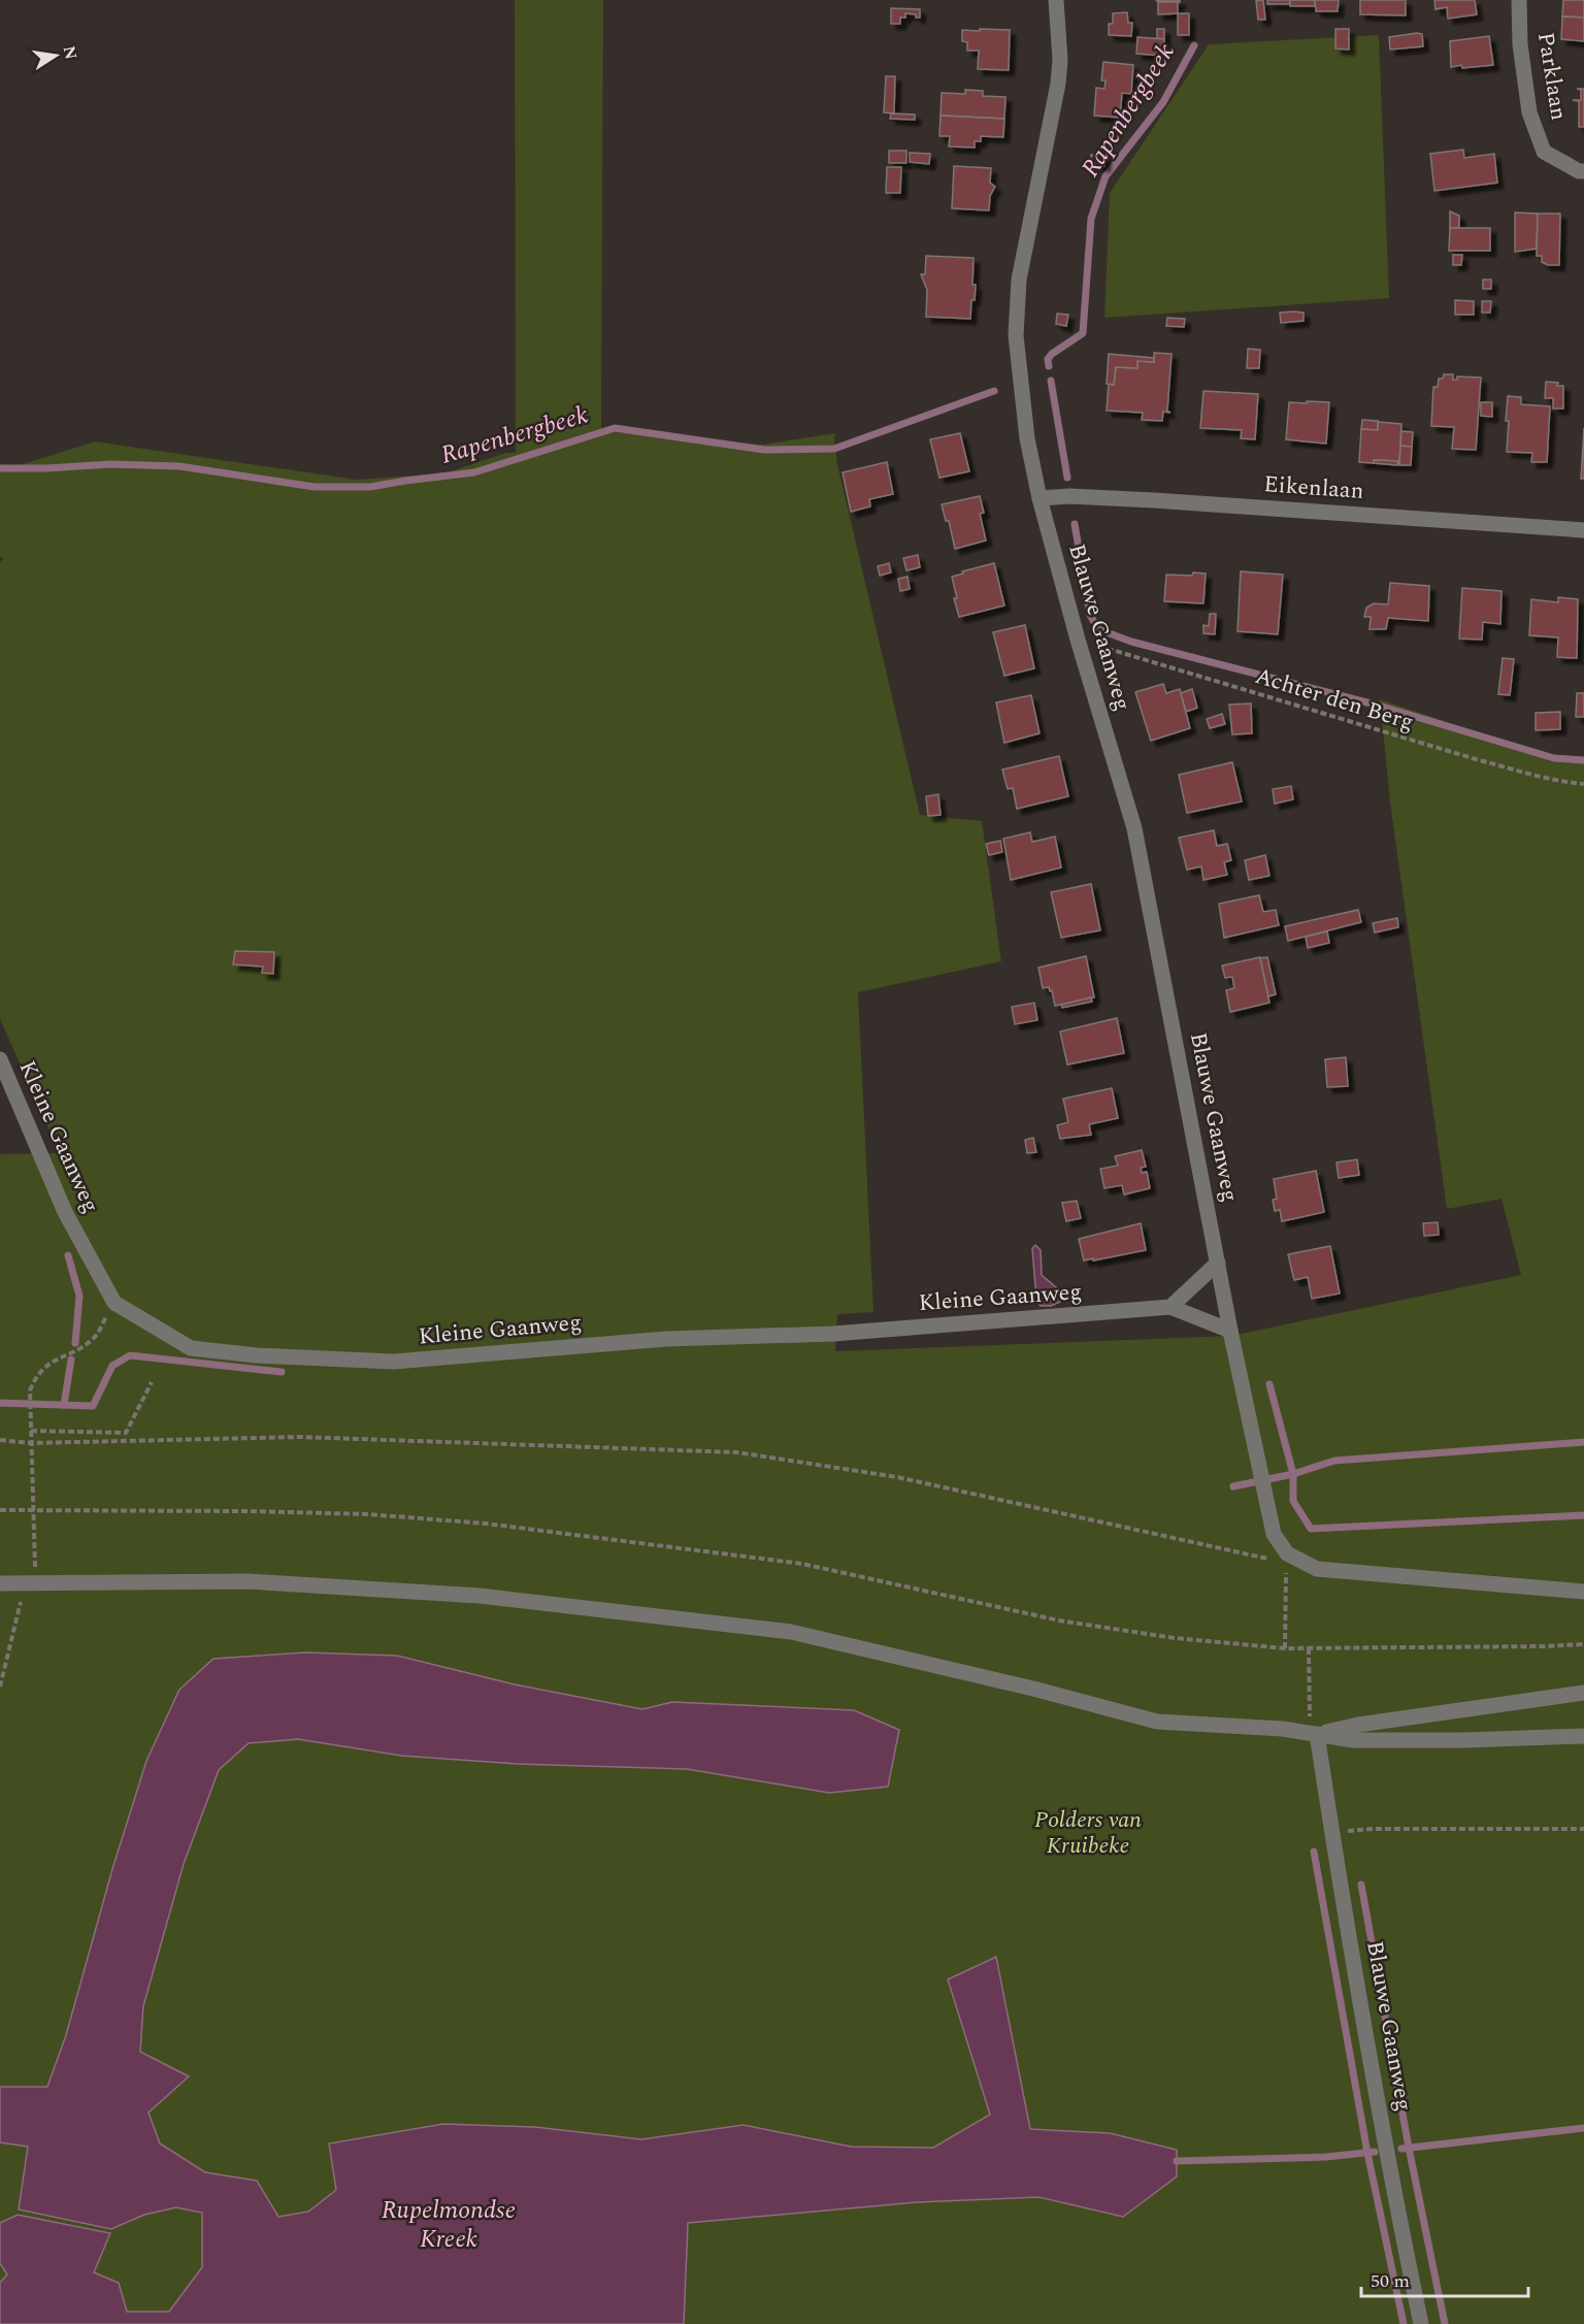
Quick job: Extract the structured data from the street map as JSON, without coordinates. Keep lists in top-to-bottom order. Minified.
{"streets":{"street":["Parklaan","Eikenlaan","Blauwe Gaanweg","Kleine Gaanweg"],"path":["Achter den Berg"]},"crossings":[["Eikenlaan","Blauwe Gaanweg"],["Blauwe Gaanweg","Achter den Berg"],["Blauwe Gaanweg","Kleine Gaanweg"]],"water":["Rapenbergbeek","Rupelmondse Kreek"],"parks":["Polders van Kruibeke"],"scale_bar":"50 m","north":"right"}
